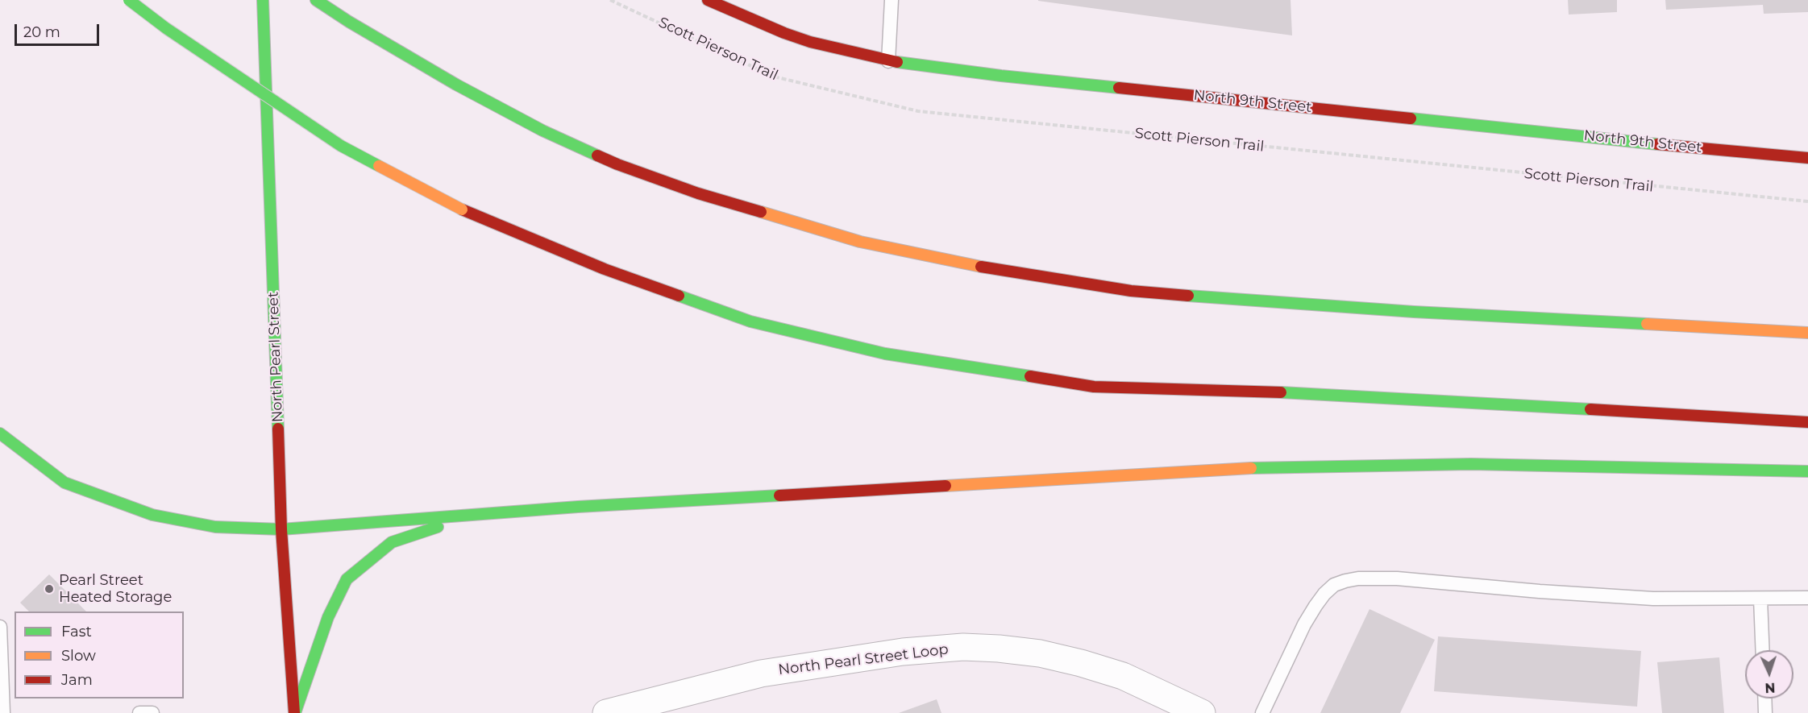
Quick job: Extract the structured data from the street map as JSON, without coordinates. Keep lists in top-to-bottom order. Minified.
{"streets":{"main road":["North 9th Street","North Pearl Street"],"street":["North Pearl Street Loop"],"path":["Scott Pierson Trail"]},"places":["Pearl Street Heated Storage"],"legend":["Fast","Slow","Jam"],"scale_bar":"20 m","north":"bottom"}
